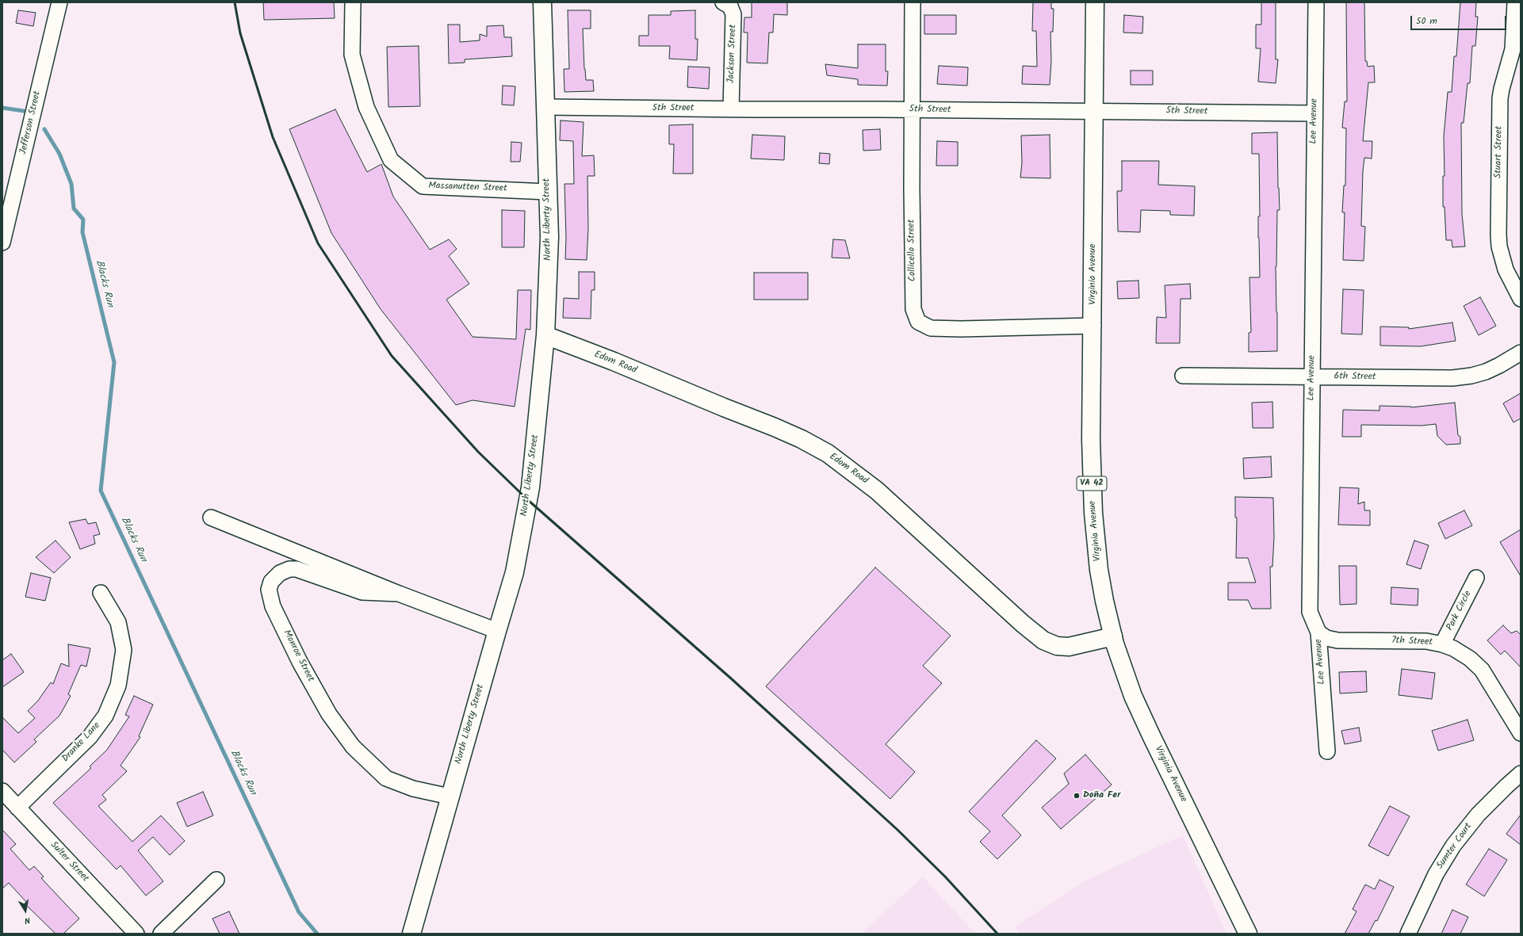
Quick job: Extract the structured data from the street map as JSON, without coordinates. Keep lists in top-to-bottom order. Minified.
{"streets":{"street":["Jackson Street","5th Street","Lee Avenue","Jefferson Street","Stuart Street","Massanutten Street","North Liberty Street","Collicello Street","Virginia Avenue","Edom Road","6th Street","VA 42","Park Circle","7th Street","Monroe Street","Dranke Lane","Sumter Court","Sulter Street"]},"crossings":[["Jackson Street","5th Street"],["5th Street","Lee Avenue"],["5th Street","North Liberty Street"],["5th Street","Collicello Street"],["5th Street","Virginia Avenue"],["Lee Avenue","6th Street"],["Lee Avenue","7th Street"],["Massanutten Street","North Liberty Street"],["North Liberty Street","Edom Road"],["North Liberty Street","Monroe Street"],["Collicello Street","Virginia Avenue"],["Virginia Avenue","Edom Road"],["Park Circle","7th Street"],["Dranke Lane","Sulter Street"]],"water":["Blacks Run"],"places":["Doña Fer"],"scale_bar":"50 m","north":"bottom"}
